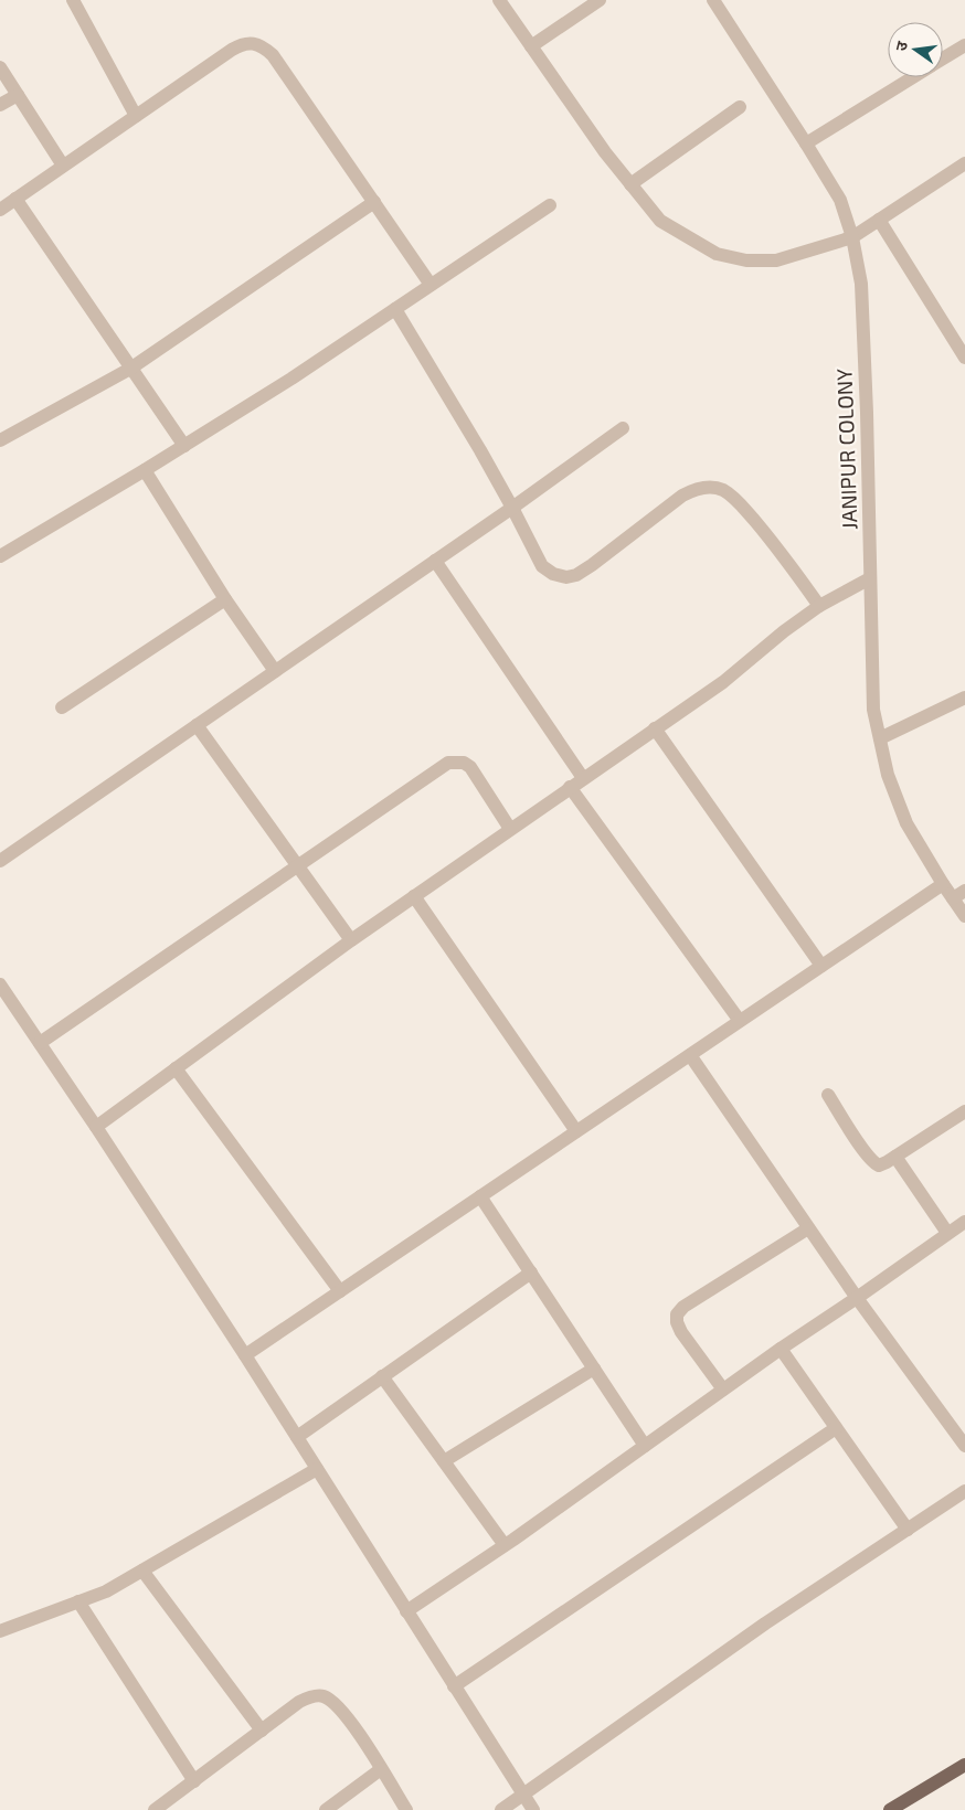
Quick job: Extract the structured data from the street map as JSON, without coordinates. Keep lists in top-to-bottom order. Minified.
{"streets":{"street":["JANIPUR COLONY"]},"north":"left"}
